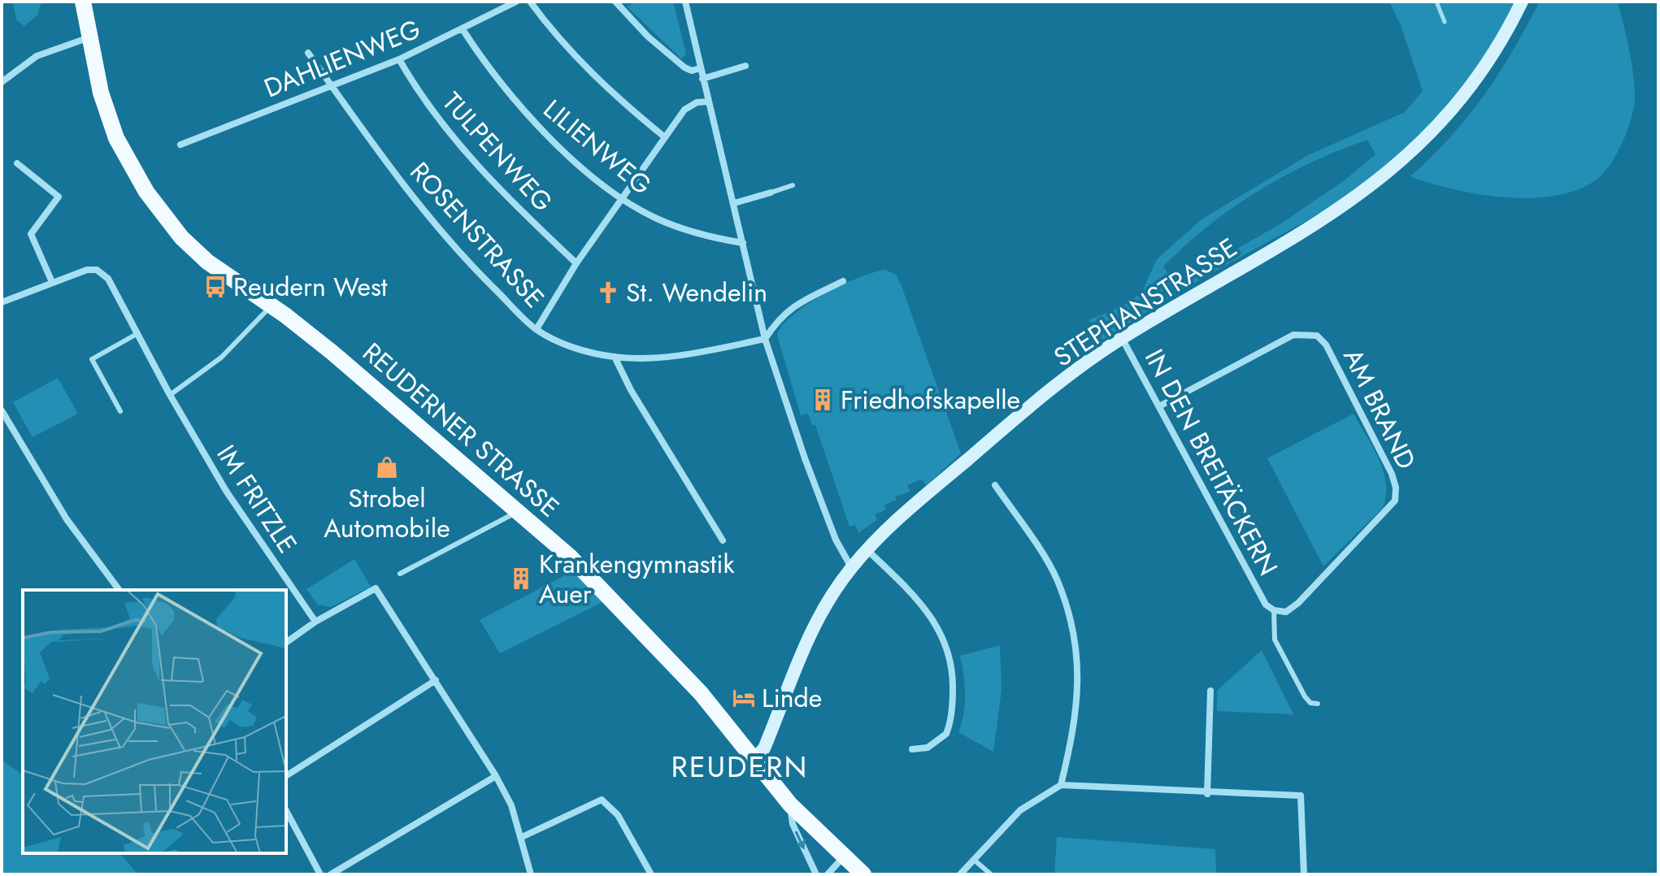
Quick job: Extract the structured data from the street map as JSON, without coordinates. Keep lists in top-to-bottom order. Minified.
{"streets":{"main road":["REUDERNER STRASSE"],"street":["DAHLIENWEG","LILIENWEG","TULPENWEG","ROSENSTRASSE","STEPHANSTRASSE","AM BRAND","IN DEN BREITÄCKERN","IM FRITZLE"]},"crossings":[["DAHLIENWEG","LILIENWEG"],["DAHLIENWEG","TULPENWEG"],["DAHLIENWEG","ROSENSTRASSE"],["STEPHANSTRASSE","REUDERNER STRASSE"],["STEPHANSTRASSE","IN DEN BREITÄCKERN"],["AM BRAND","IN DEN BREITÄCKERN"]],"districts":["REUDERN"],"places":{"bus stop":["Reudern West"],"church":["St. Wendelin"],"building":["Friedhofskapelle","Krankengymnastik Auer"],"shop":["Strobel Automobile"],"hotel":["Linde"]}}
